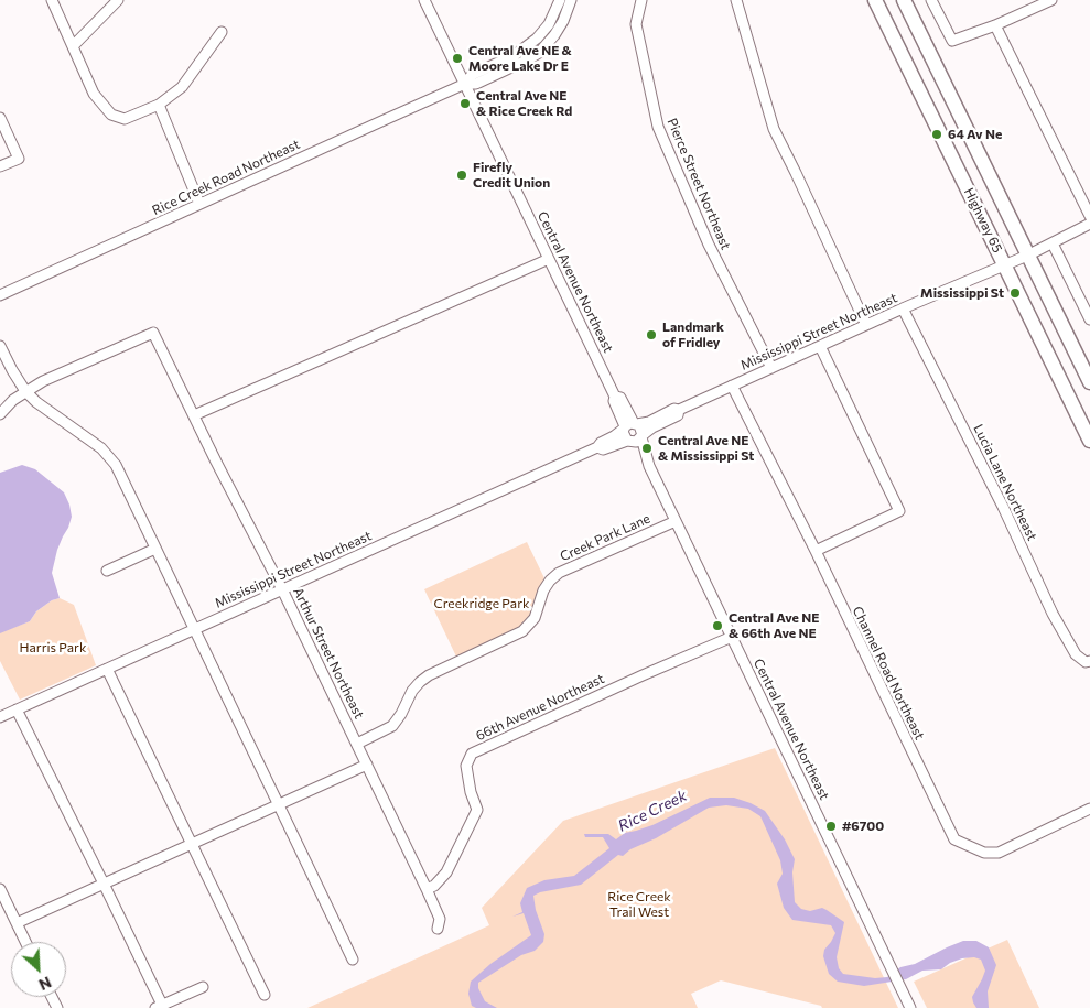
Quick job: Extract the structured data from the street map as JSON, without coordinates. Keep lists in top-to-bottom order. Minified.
{"streets":{"highway":["Highway 65"],"street":["Rice Creek Road Northeast","Pierce Street Northeast","Central Avenue Northeast","Mississippi Street Northeast","Lucia Lane Northeast","Creek Park Lane","Arthur Street Northeast","Channel Road Northeast","66th Avenue Northeast"]},"crossings":[["Rice Creek Road Northeast","Central Avenue Northeast"],["Pierce Street Northeast","Mississippi Street Northeast"],["Highway 65","Mississippi Street Northeast"],["Central Avenue Northeast","Mississippi Street Northeast"],["Central Avenue Northeast","Creek Park Lane"],["Central Avenue Northeast","66th Avenue Northeast"],["Mississippi Street Northeast","Lucia Lane Northeast"],["Mississippi Street Northeast","Arthur Street Northeast"],["Mississippi Street Northeast","Channel Road Northeast"],["Creek Park Lane","Arthur Street Northeast"],["Arthur Street Northeast","66th Avenue Northeast"]],"water":["Rice Creek"],"parks":["Creekridge Park","Harris Park","Rice Creek Trail West"],"places":["Central Ave NE & Moore Lake Dr E","Central Ave NE & Rice Creek Rd","64 Av Ne","Firefly Credit Union","Mississippi St","Landmark of Fridley","Central Ave NE & Mississippi St","Central Ave NE & 66th Ave NE","#6700"],"north":"bottom right"}
